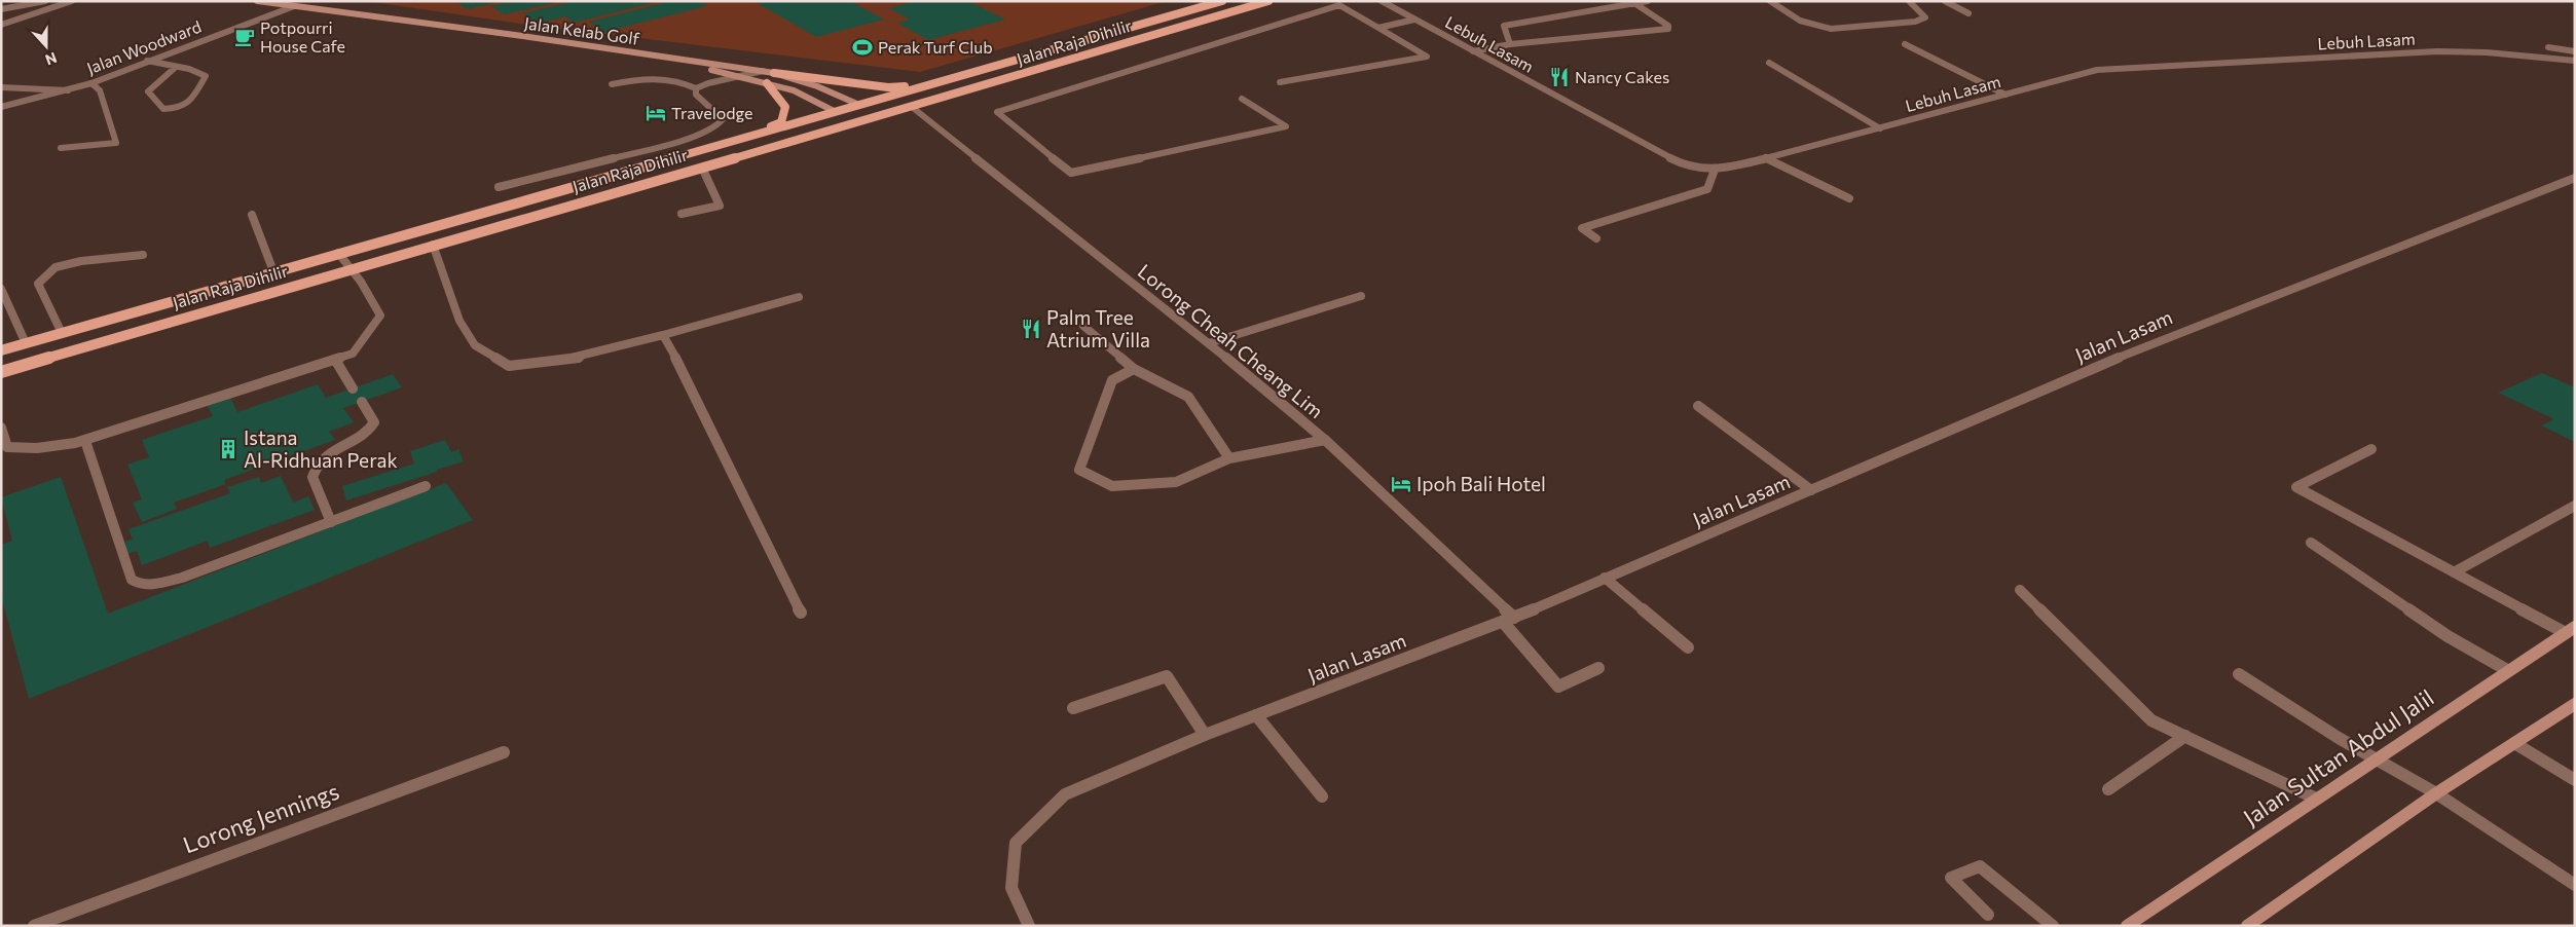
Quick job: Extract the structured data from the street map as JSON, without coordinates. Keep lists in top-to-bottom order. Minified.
{"streets":{"main road":["Jalan Raja Dihilir"],"street":["Jalan Kelab Golf","Lebuh Lasam","Jalan Woodward","Jalan Lasam","Lorong Cheah Cheang Lim","Jalan Sultan Abdul Jalil","Lorong Jennings"]},"crossings":[["Jalan Kelab Golf","Jalan Raja Dihilir"],["Jalan Kelab Golf","Jalan Woodward"],["Jalan Raja Dihilir","Lorong Cheah Cheang Lim"],["Jalan Lasam","Lorong Cheah Cheang Lim"]],"places":{"cafe":["Potpourri House Cafe"],"sports":["Perak Turf Club"],"restaurant":["Nancy Cakes","Palm Tree Atrium Villa"],"hotel":["Travelodge","Ipoh Bali Hotel"],"building":["Istana Al-Ridhuan Perak"]},"north":"bottom"}
